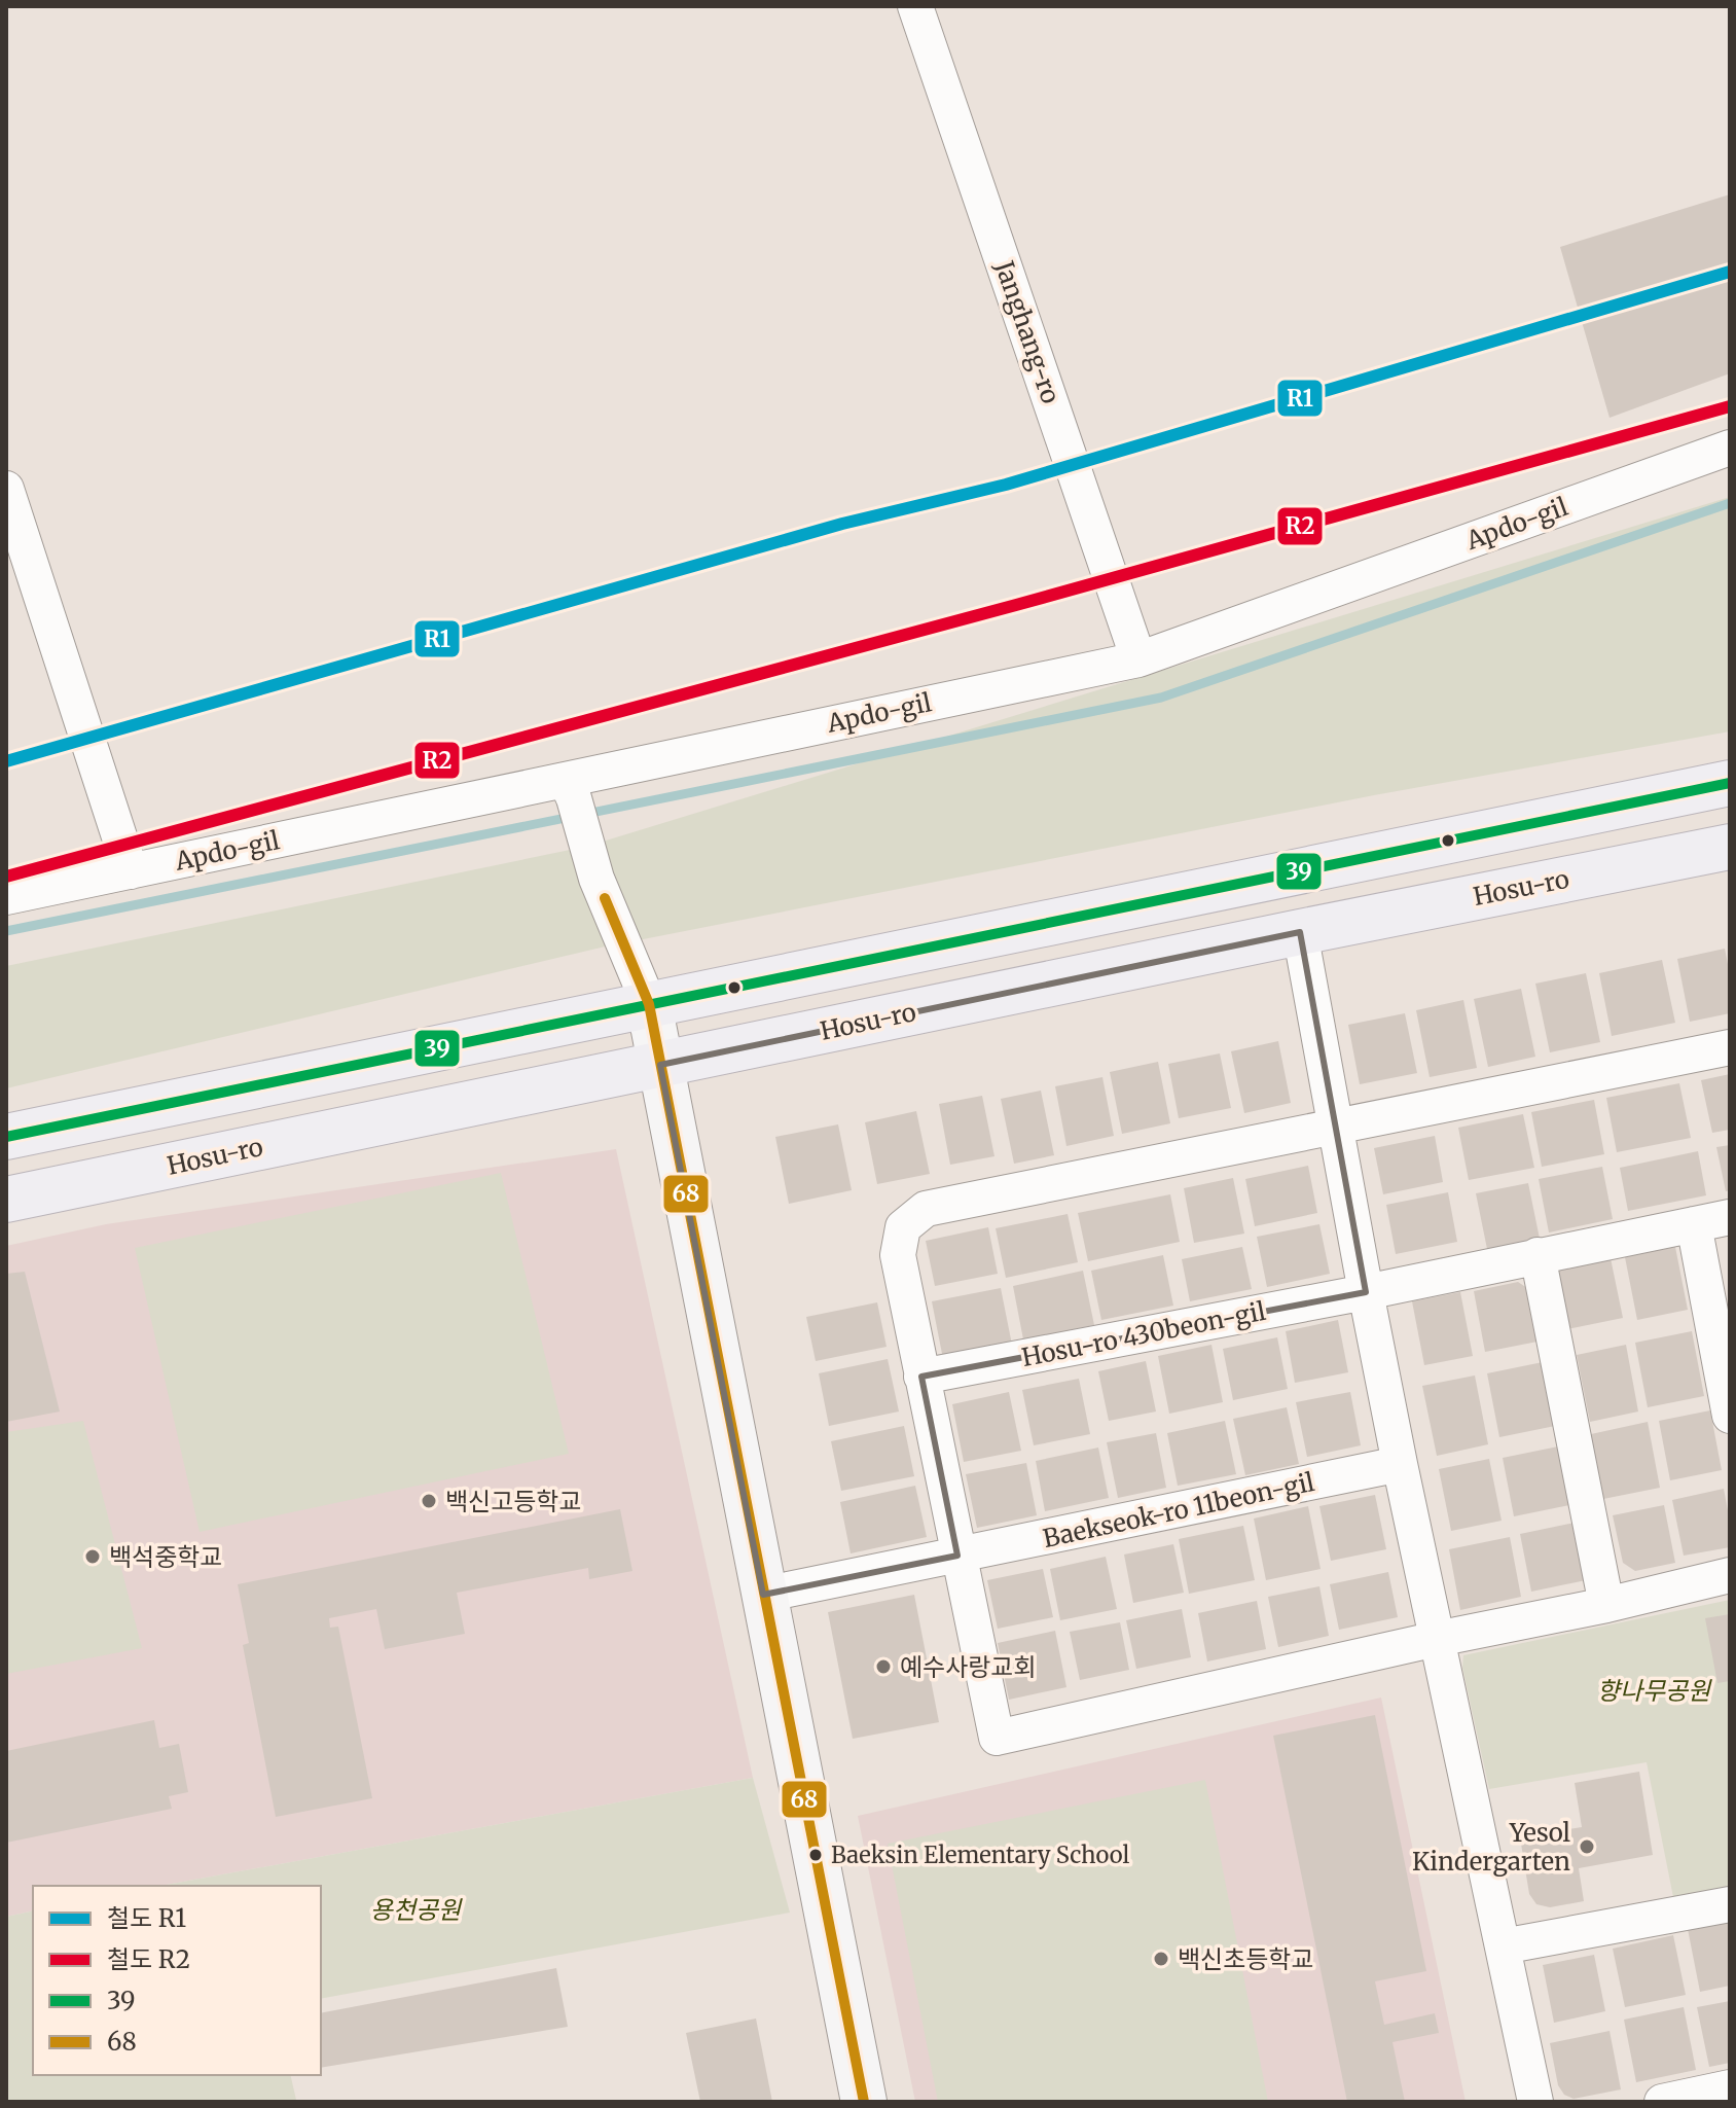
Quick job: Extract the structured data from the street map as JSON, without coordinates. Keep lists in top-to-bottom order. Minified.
{"streets":{"main road":["Hosu-ro"],"street":["Janghang-ro","Apdo-gil","Hosu-ro 430beon-gil","Baekseok-ro 11beon-gil"]},"crossings":[["Janghang-ro","Apdo-gil"]],"parks":["향나무공원","용천공원"],"places":["백신고등학교","백석중학교","예수사랑교회","Yesol Kindergarten","Baeksin Elementary School","백신초등학교"],"lines":["rail line R1","rail line R2","transit line 39","transit line 68"],"legend":["철도 R1","철도 R2","39","68"]}
